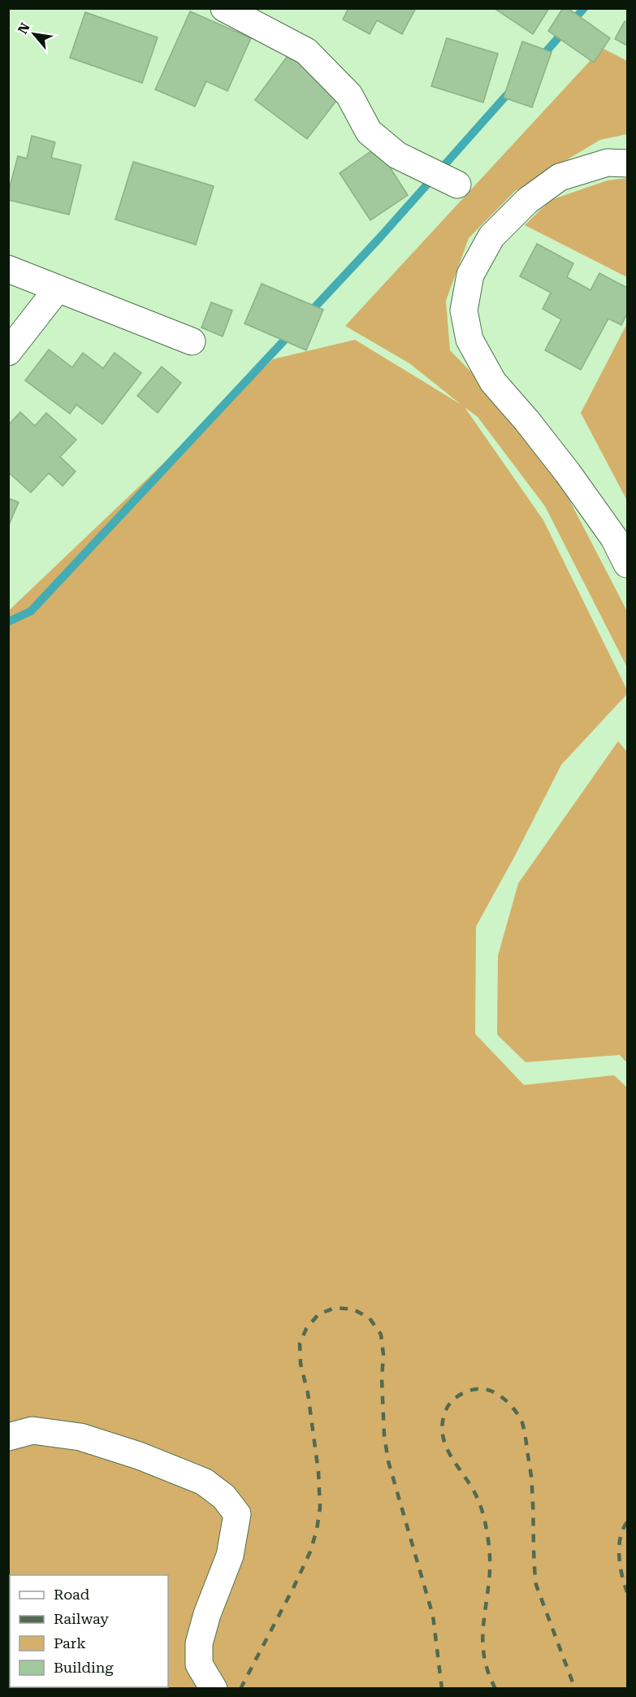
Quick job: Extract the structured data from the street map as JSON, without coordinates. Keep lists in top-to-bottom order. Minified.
{"legend":["Road","Railway","Park","Building"],"north":"top left"}
